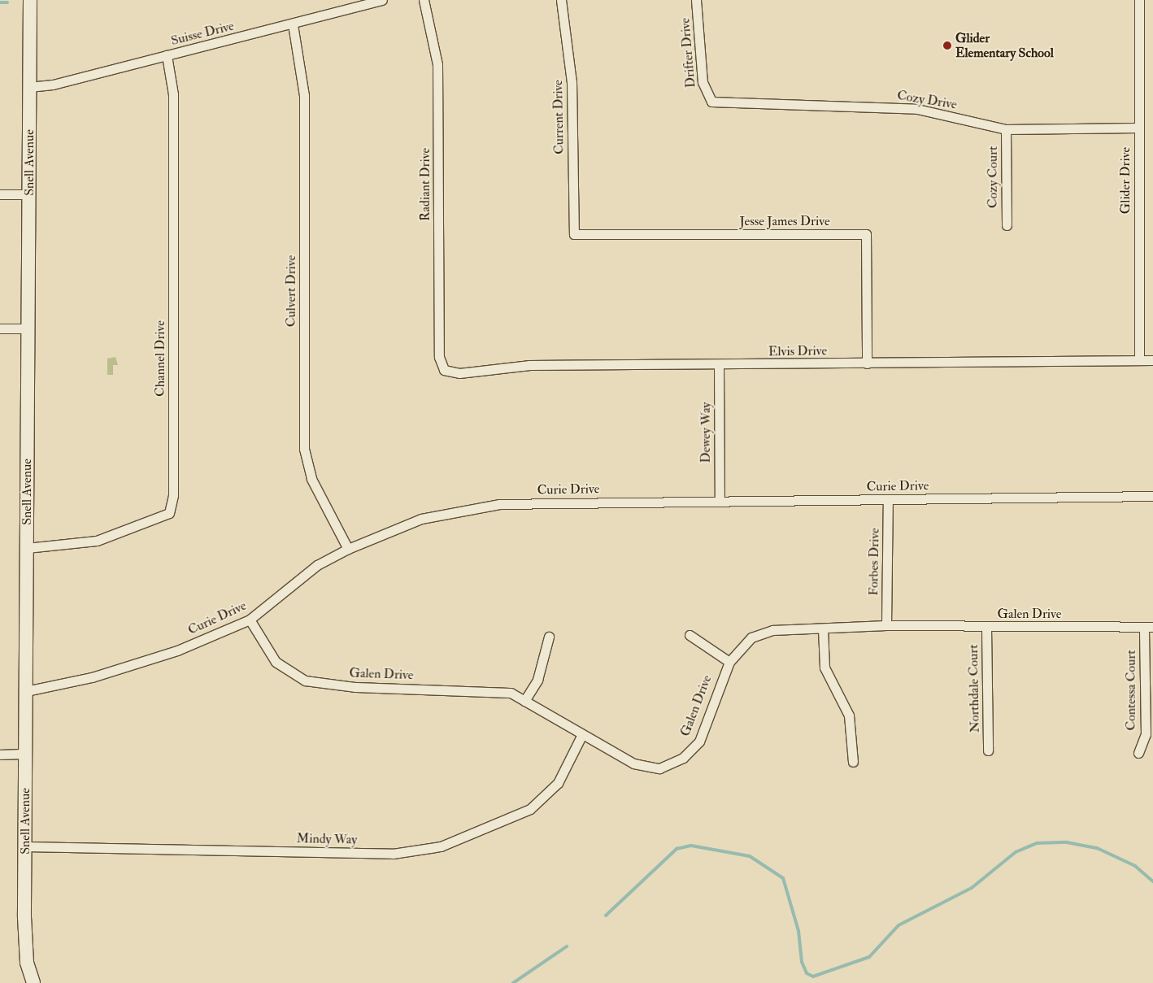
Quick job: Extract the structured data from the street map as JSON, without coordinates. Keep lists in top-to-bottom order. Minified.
{"streets":{"street":["Suisse Drive","Drifter Drive","Cozy Drive","Current Drive","Snell Avenue","Cozy Court","Glider Drive","Radiant Drive","Jesse James Drive","Culvert Drive","Elvis Drive","Channel Drive","Dewey Way","Curie Drive","Forbes Drive","Galen Drive","Northdale Court","Contessa Court","Mindy Way"]},"crossings":[["Suisse Drive","Snell Avenue"],["Suisse Drive","Culvert Drive"],["Suisse Drive","Channel Drive"],["Drifter Drive","Cozy Drive"],["Cozy Drive","Cozy Court"],["Cozy Drive","Glider Drive"],["Current Drive","Jesse James Drive"],["Snell Avenue","Channel Drive"],["Snell Avenue","Curie Drive"],["Snell Avenue","Mindy Way"],["Glider Drive","Elvis Drive"],["Radiant Drive","Elvis Drive"],["Jesse James Drive","Elvis Drive"],["Culvert Drive","Curie Drive"],["Elvis Drive","Dewey Way"],["Dewey Way","Curie Drive"],["Curie Drive","Forbes Drive"],["Curie Drive","Galen Drive"],["Forbes Drive","Galen Drive"],["Galen Drive","Northdale Court"],["Galen Drive","Contessa Court"],["Galen Drive","Mindy Way"]],"places":["Glider Elementary School"]}
